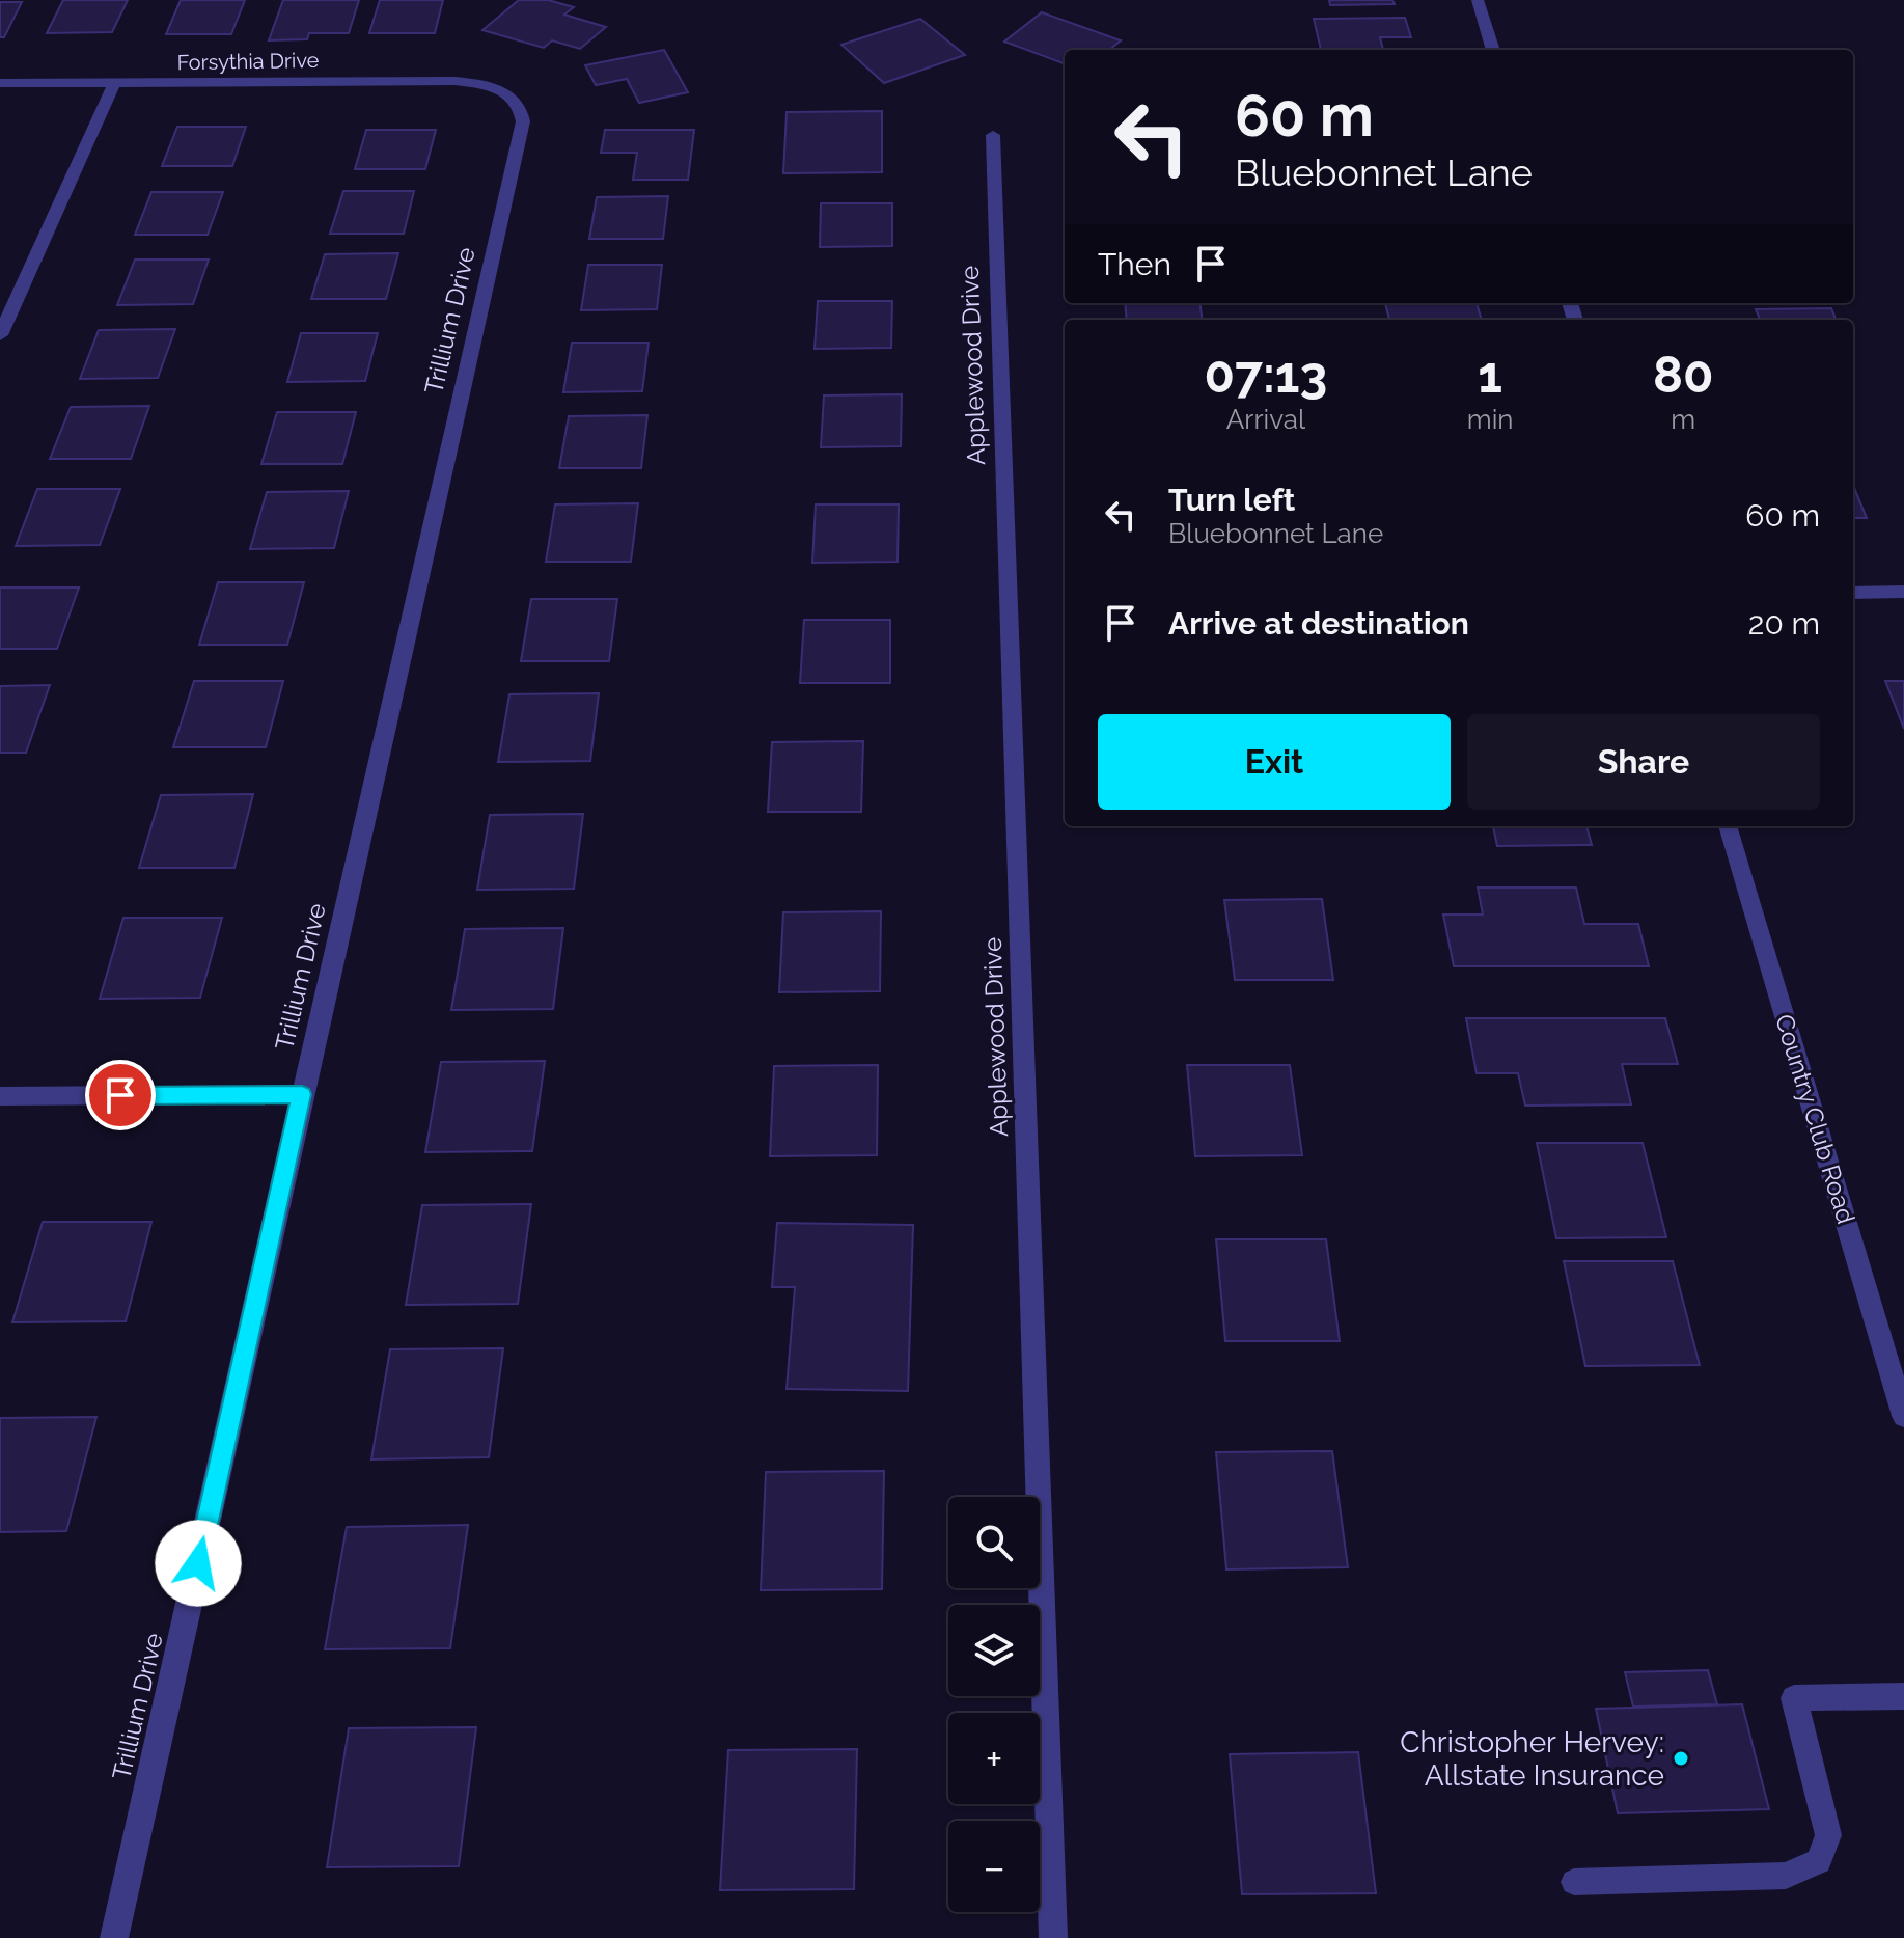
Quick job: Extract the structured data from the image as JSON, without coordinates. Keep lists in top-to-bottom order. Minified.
{"streets":{"street":["Forsythia Drive","Trillium Drive","Applewood Drive","Country Club Road"]},"crossings":[["Forsythia Drive","Trillium Drive"]],"places":["Christopher Hervey: Allstate Insurance"],"page":{"turn":["60 m","Bluebonnet Lane"],"then":"Then","eta":["07:13","Arrival","1","min","80","m"],"list":[{"name":"Turn left","note":"Bluebonnet Lane","value":"60 m"},{"name":"Arrive at destination","value":"20 m"}],"buttons":["Exit","Share"],"map_buttons":["+","−"]}}
